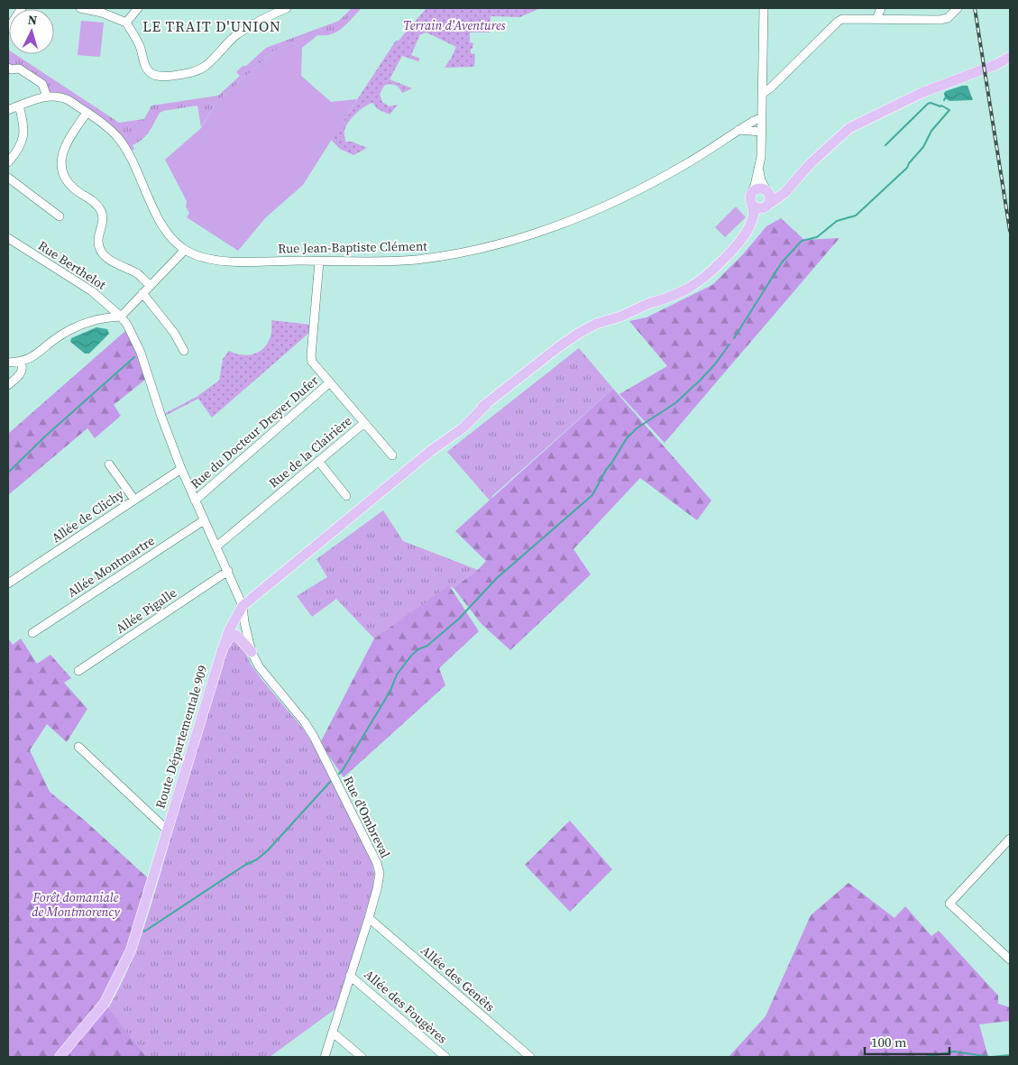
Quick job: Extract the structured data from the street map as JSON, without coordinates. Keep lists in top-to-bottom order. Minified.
{"streets":{"main road":["Route Départementale 909"],"street":["Rue Jean-Baptiste Clément","Rue Berthelot","Rue du Docteur Dreyer Dufer","Rue de la Clairière","Allée de Clichy","Allée Montmartre","Allée Pigalle","Rue d'Ombreval","Allée des Genêts","Allée des Fougères"]},"crossings":[["Rue Jean-Baptiste Clément","Rue de la Clairière"],["Rue Berthelot","Allée de Clichy"],["Rue Berthelot","Rue d'Ombreval"],["Rue du Docteur Dreyer Dufer","Rue de la Clairière"],["Rue du Docteur Dreyer Dufer","Rue d'Ombreval"],["Rue de la Clairière","Rue d'Ombreval"],["Allée de Clichy","Rue d'Ombreval"],["Allée Montmartre","Rue d'Ombreval"],["Allée Pigalle","Rue d'Ombreval"],["Route Départementale 909","Rue d'Ombreval"],["Rue d'Ombreval","Allée des Genêts"],["Rue d'Ombreval","Allée des Fougères"]],"districts":["LE TRAIT D'UNION"],"parks":["Terrain d'Aventures","Forêt domaniale de Montmorency"],"scale_bar":"100 m","north":"top"}
